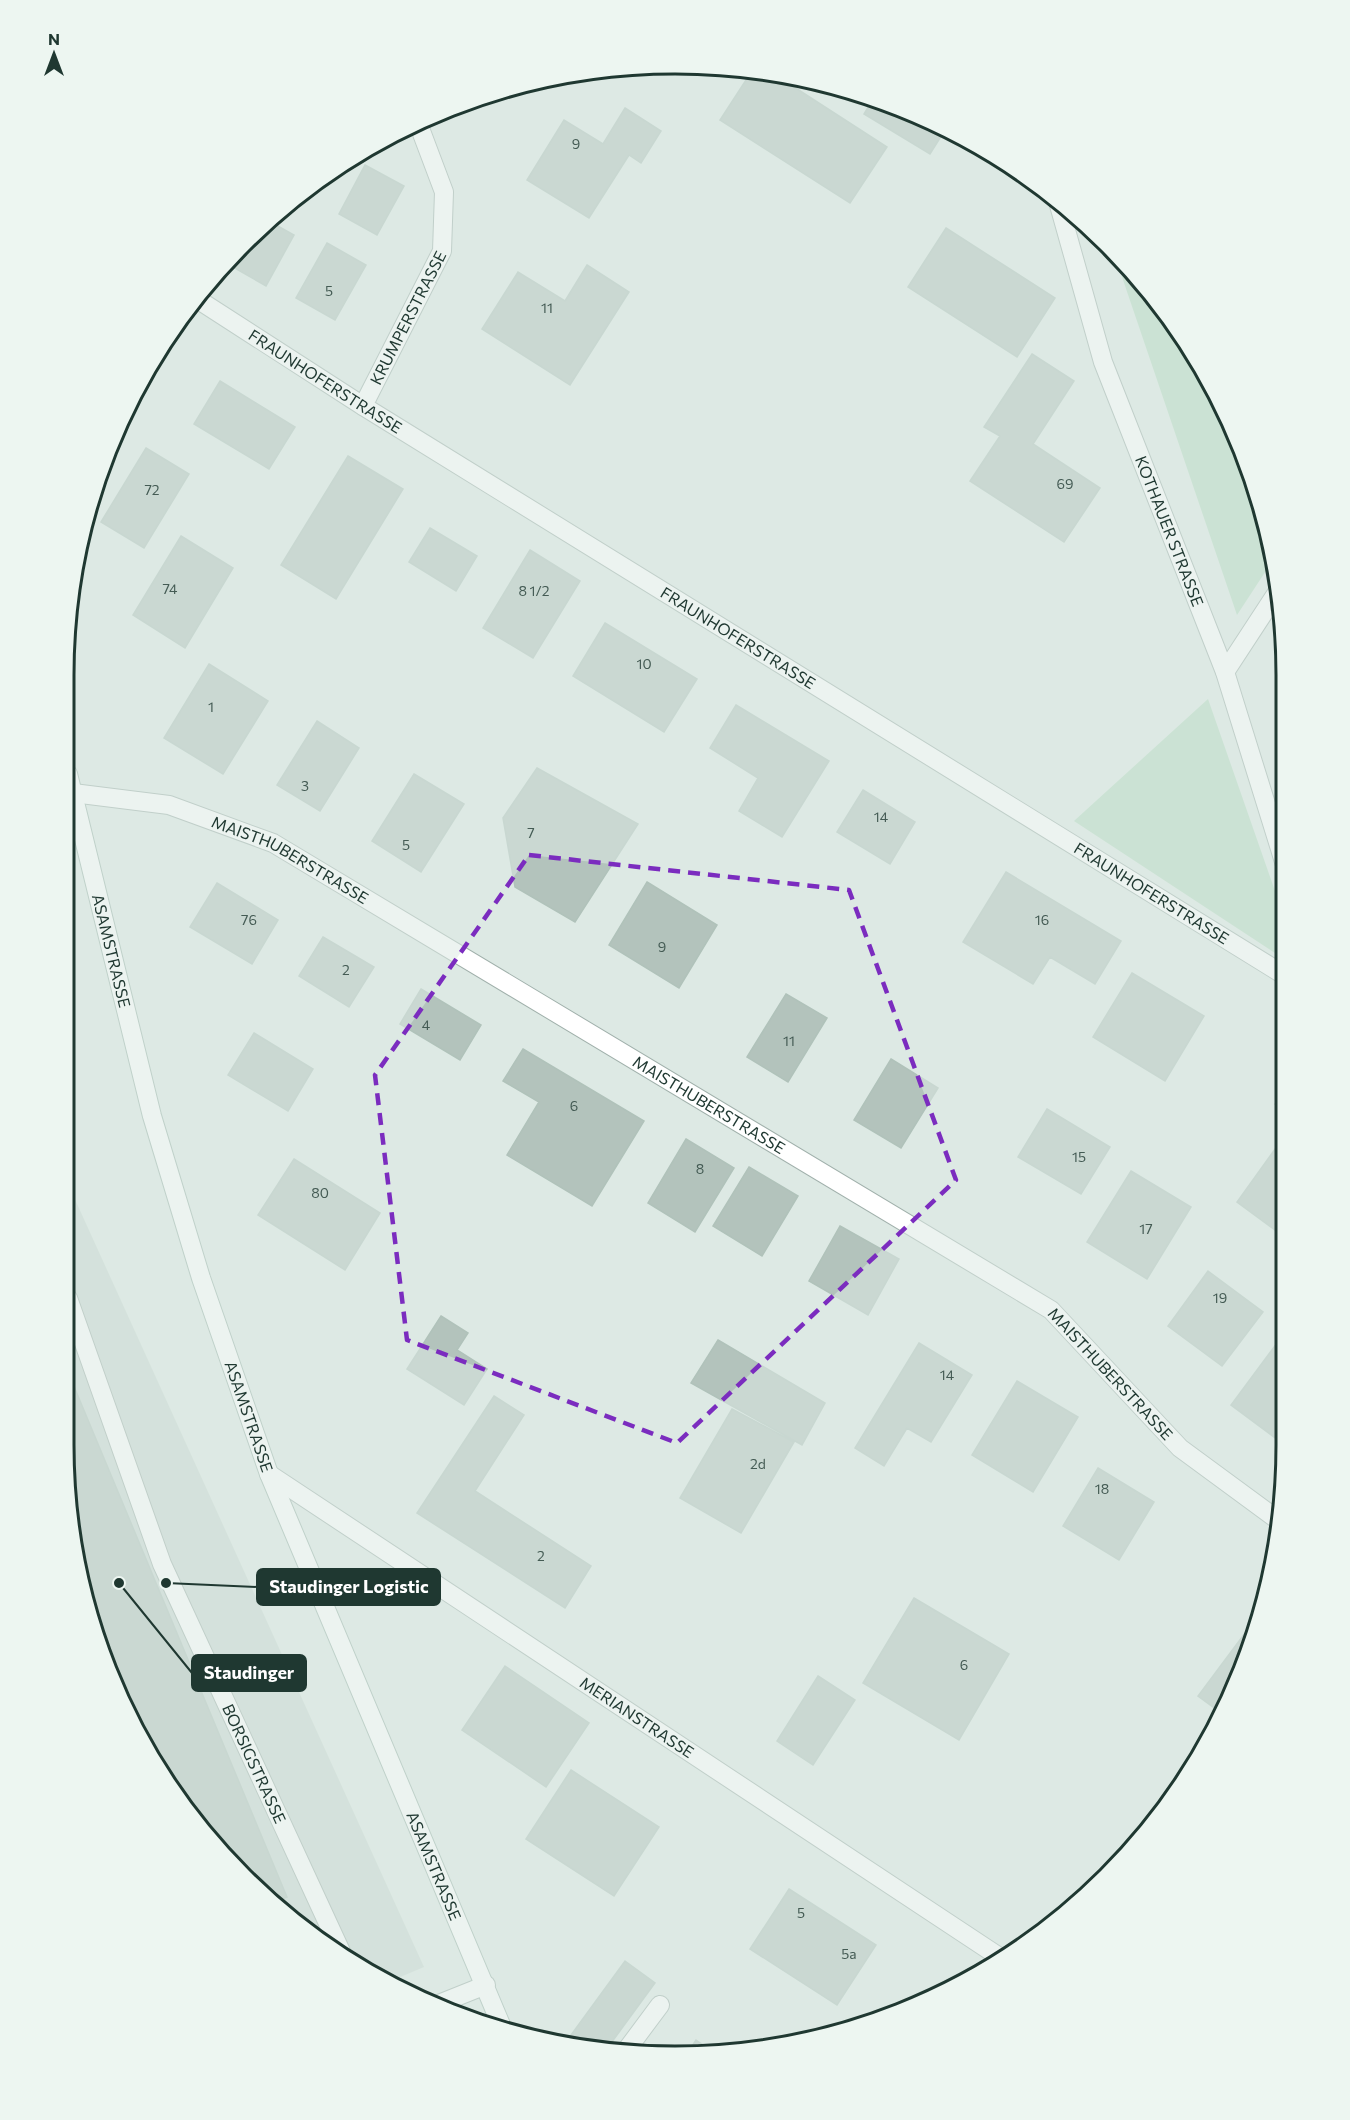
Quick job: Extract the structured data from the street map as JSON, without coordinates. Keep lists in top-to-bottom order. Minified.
{"streets":{"street":["KRUMPERSTRASSE","FRAUNHOFERSTRASSE","KOTHAUER STRASSE","MAISTHUBERSTRASSE","ASAMSTRASSE","MERIANSTRASSE","BORSIGSTRASSE"]},"crossings":[["KRUMPERSTRASSE","FRAUNHOFERSTRASSE"],["ASAMSTRASSE","MERIANSTRASSE"]],"places":["Staudinger","Staudinger Logistic"],"house_numbers":["9","5","11","69","72","74","8 1/2","10","1","3","14","7","5","76","16","9","2","4","11","6","15","8","80","17","19","14","2d","18","2","6","5","5a"],"north":"top"}
